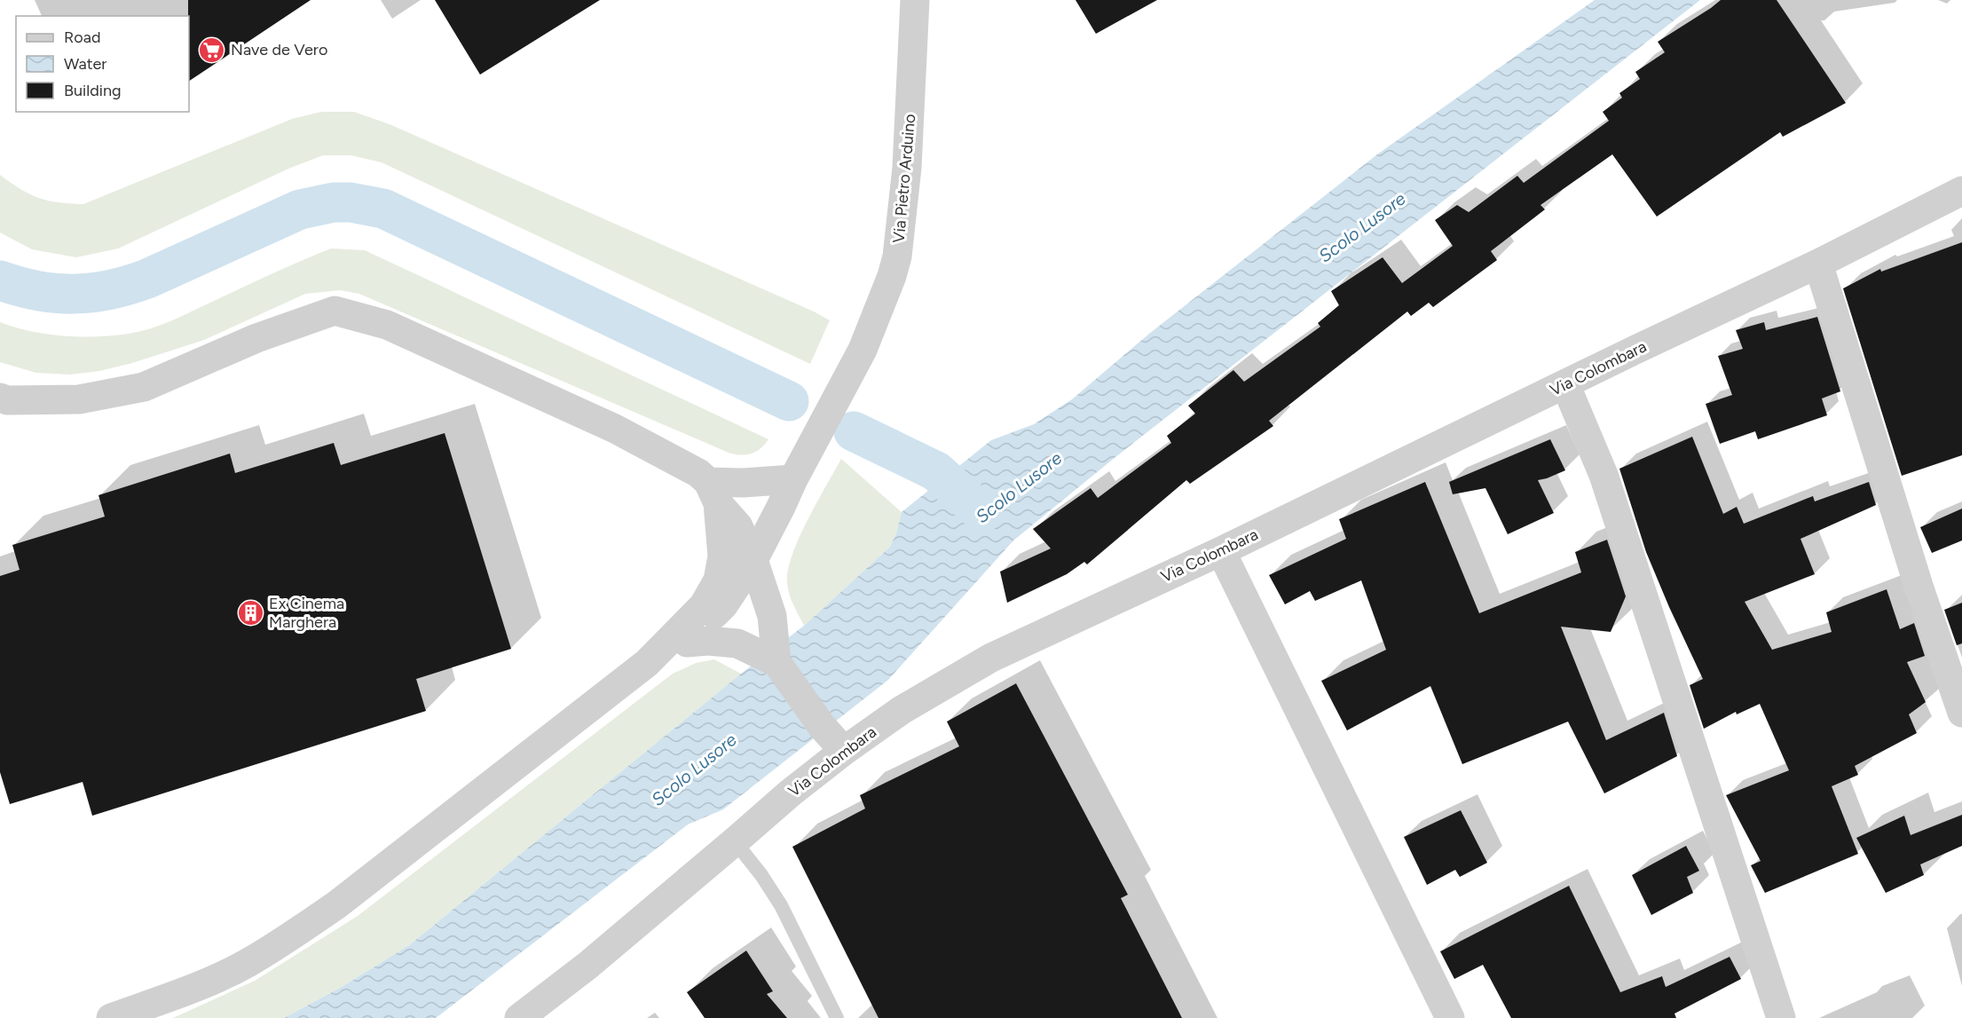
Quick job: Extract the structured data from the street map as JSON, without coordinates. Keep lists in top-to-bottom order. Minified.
{"streets":{"street":["Via Pietro Arduino","Via Colombara"]},"water":["Scolo Lusore"],"places":{"supermarket":["Nave de Vero"],"building":["Ex Cinema Marghera"]},"legend":["Road","Water","Building"]}
